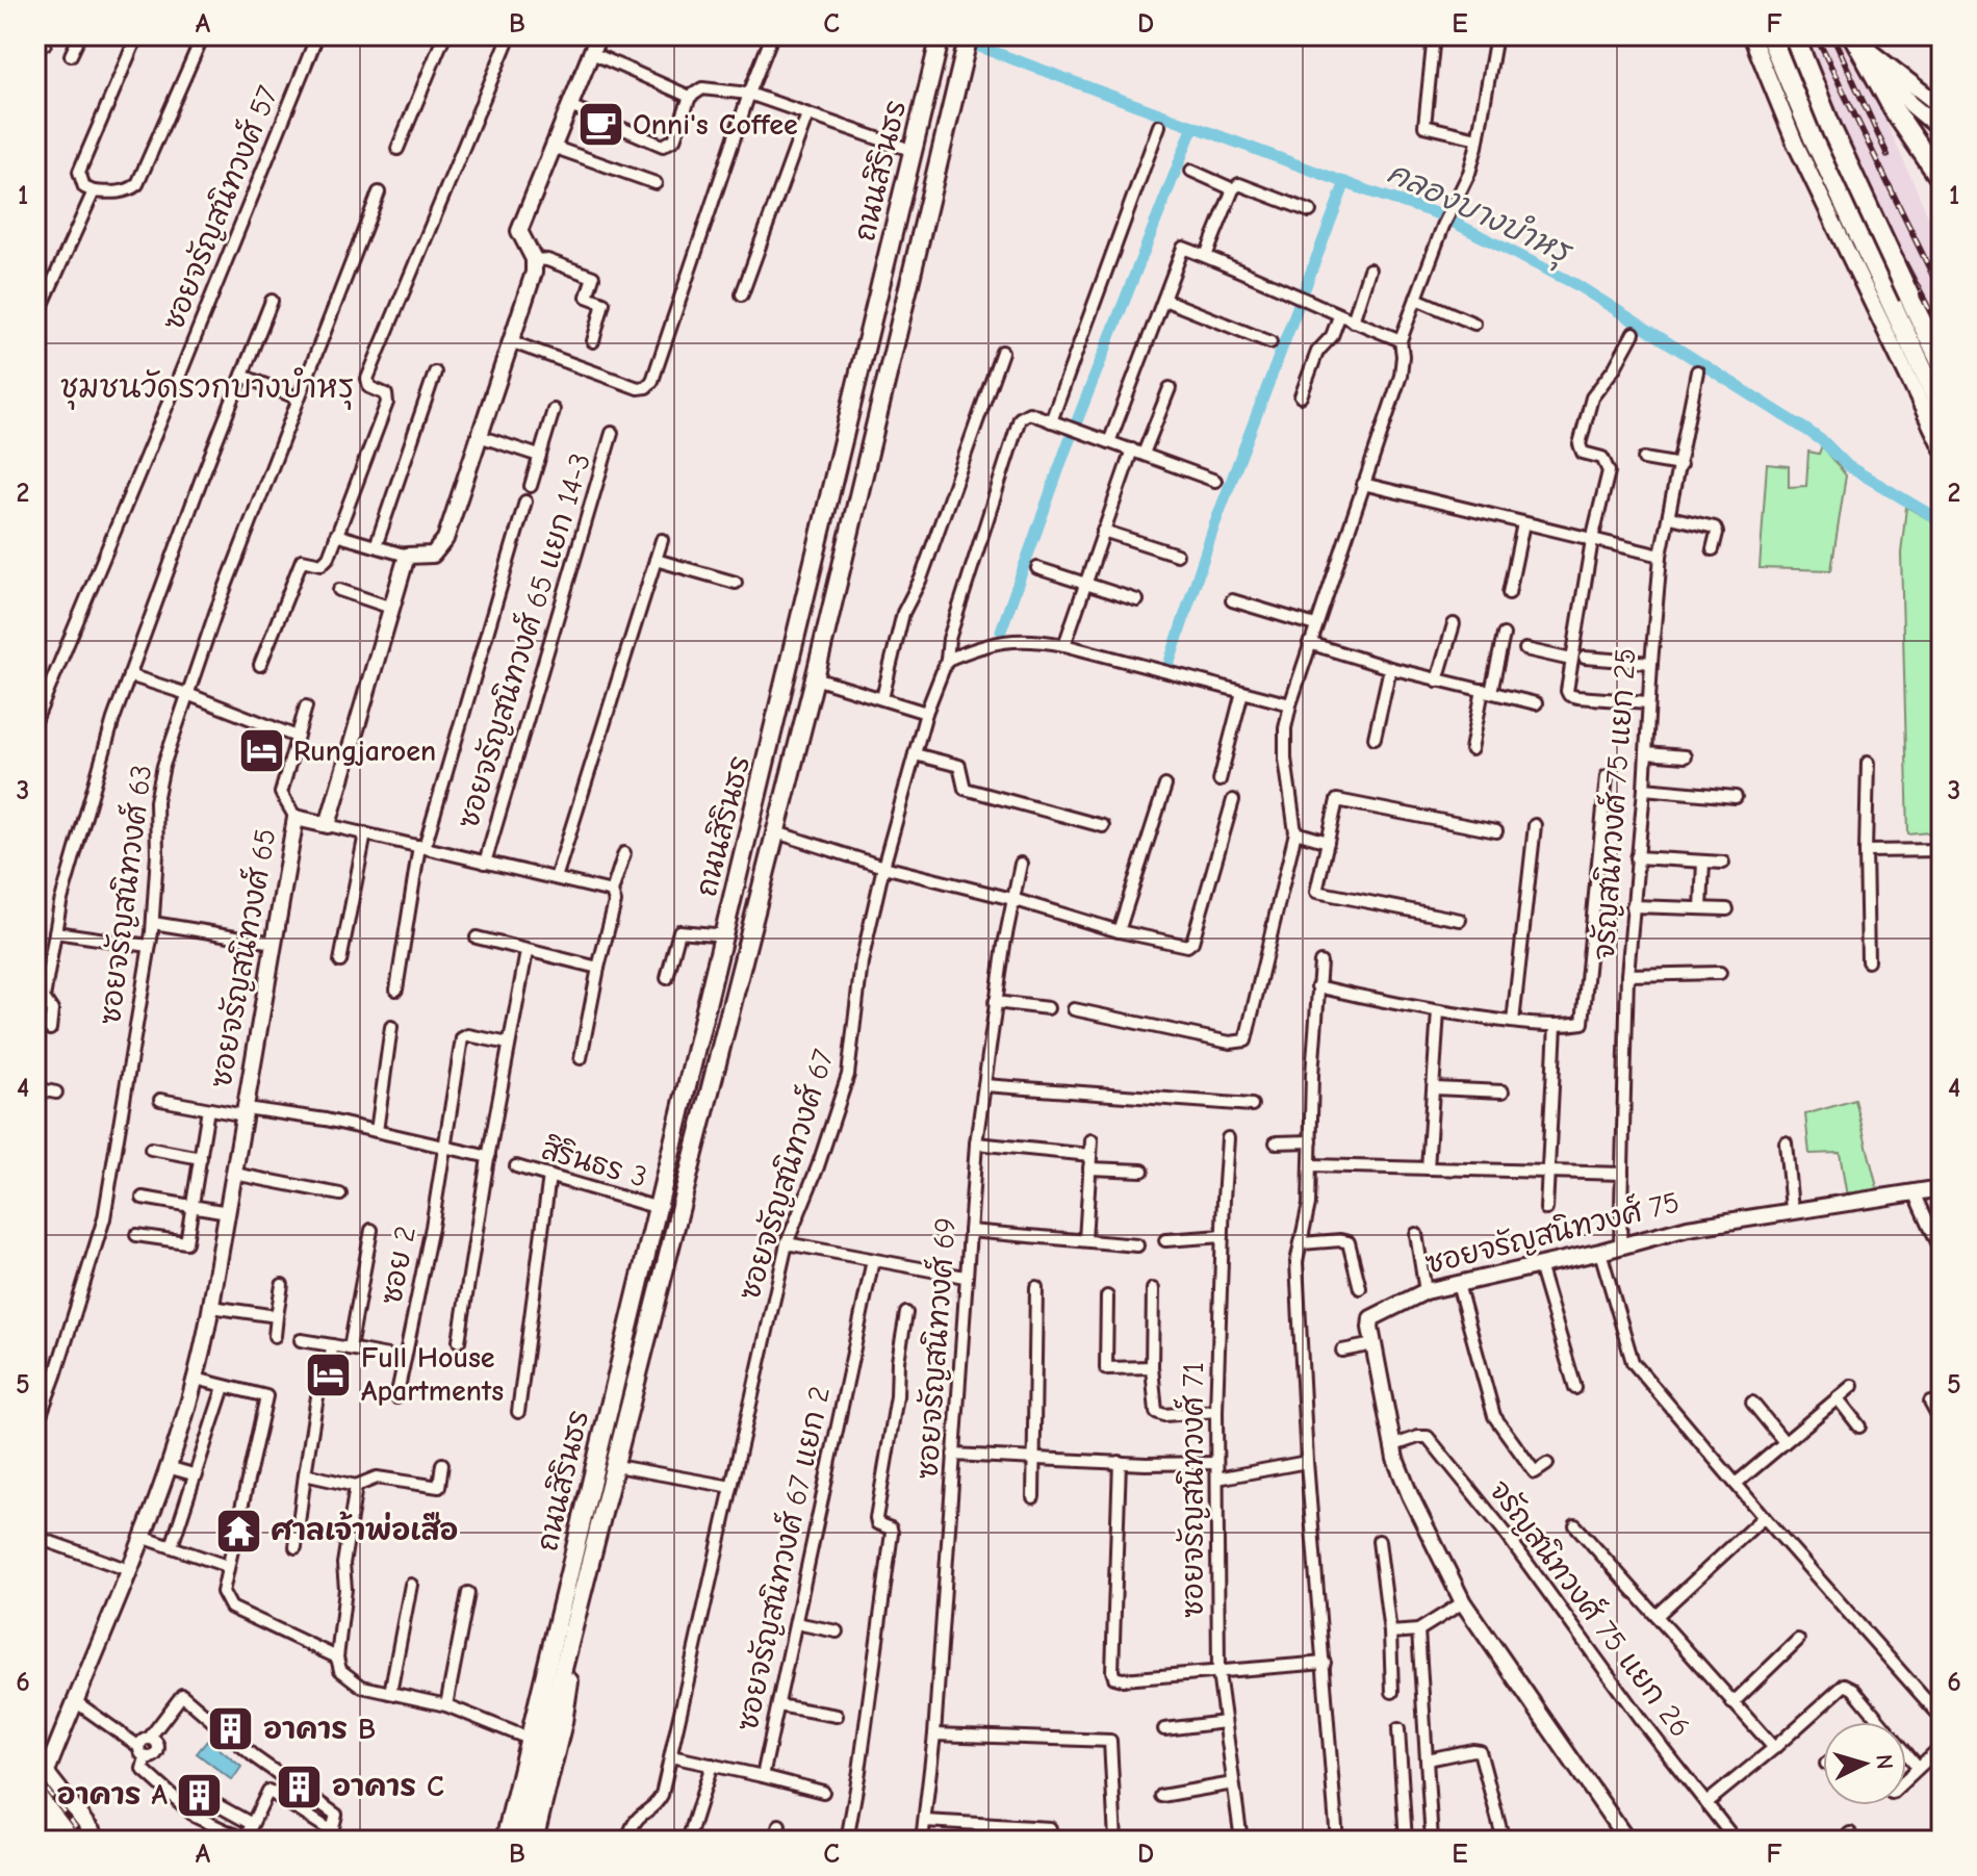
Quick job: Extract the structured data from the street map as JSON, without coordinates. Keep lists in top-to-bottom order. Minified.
{"streets":{"main road":["ถนนสิรินธร"],"street":["ซอยจรัญสนิทวงศ์ 57","ซอยจรัญสนิทวงศ์ 65 แยก 14-3","จรัญสนิทวงศ์ 75 แยก 25","ซอยจรัญสนิทวงศ์ 63","ซอยจรัญสนิทวงศ์ 65","สิรินธร 3","ซอยจรัญสนิทวงศ์ 67","ซอยจรัญสนิทวงศ์ 75","ซอย 2","ซอยจรัญสนิทวงศ์ 69","ซอยจรัญสนิทวงศ์ 71","ซอยจรัญสนิทวงศ์ 67 แยก 2","จรัญสนิทวงศ์ 75 แยก 26"]},"crossings":[["ถนนสิรินธร","สิรินธร 3"],["จรัญสนิทวงศ์ 75 แยก 25","ซอยจรัญสนิทวงศ์ 75"],["ซอยจรัญสนิทวงศ์ 67","ซอยจรัญสนิทวงศ์ 67 แยก 2"],["ซอยจรัญสนิทวงศ์ 75","จรัญสนิทวงศ์ 75 แยก 26"]],"districts":["ชุมชนวัดรวกบางบำหรุ"],"water":["คลองบางบำหรุ"],"places":{"cafe":["Onni's Coffee"],"hotel":["Rungjaroen","Full House Apartments"],"temple":["ศาลเจ้าพ่อเสือ"],"building":["อาคาร B","อาคาร C","อาคาร A"]},"north":"right","grid":{"columns":["A","B","C","D","E","F"],"rows":["1","2","3","4","5","6"]}}
